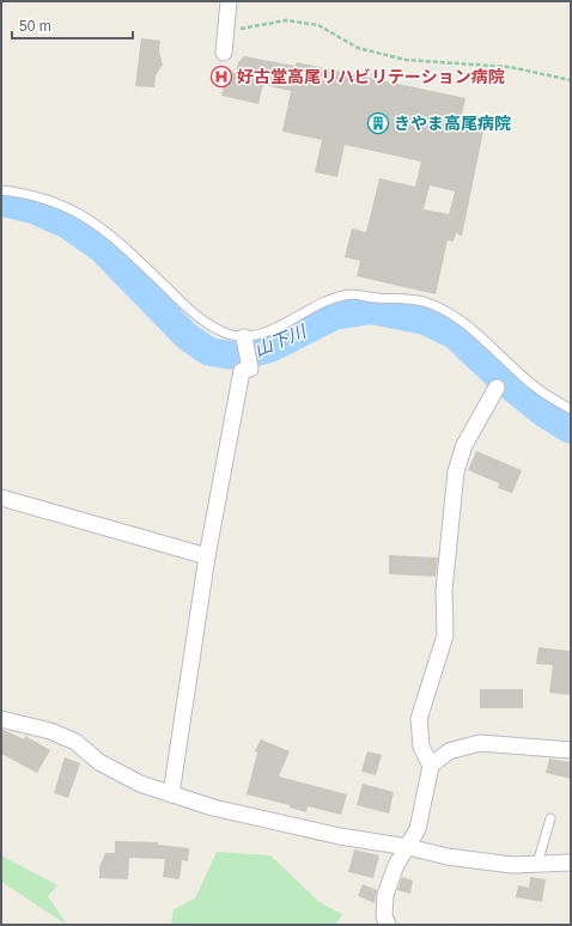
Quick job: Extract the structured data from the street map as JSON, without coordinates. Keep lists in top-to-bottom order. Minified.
{"water":["山下川"],"places":{"hospital":["好古堂高尾リハビリテーション病院"],"building":["きやま高尾病院"]},"scale_bar":"50 m"}
